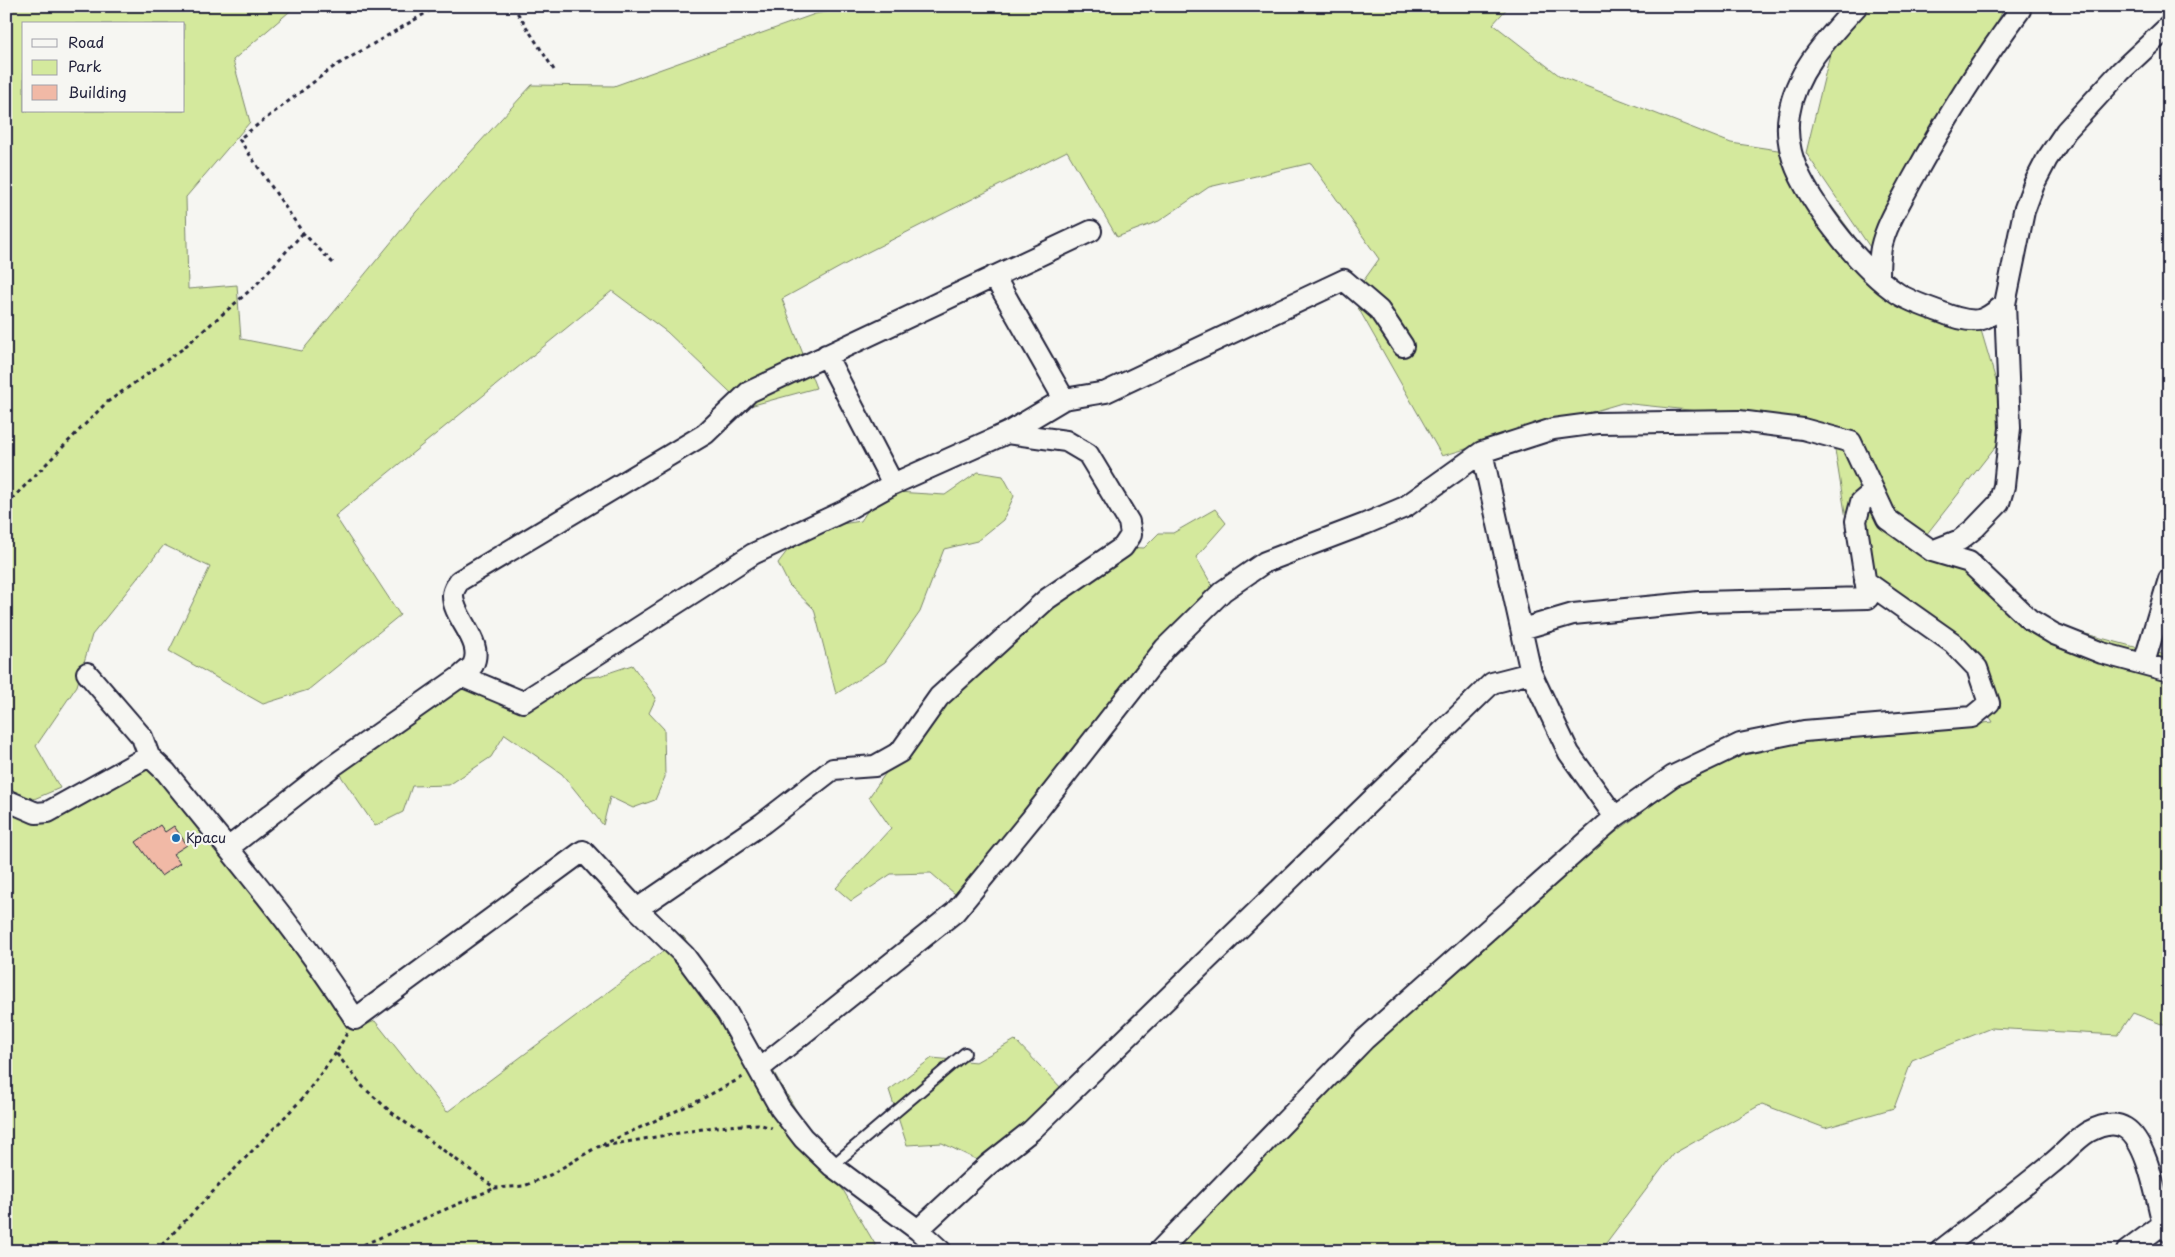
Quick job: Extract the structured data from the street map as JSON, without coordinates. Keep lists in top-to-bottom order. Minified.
{"places":["Краси"],"legend":["Road","Park","Building"]}
